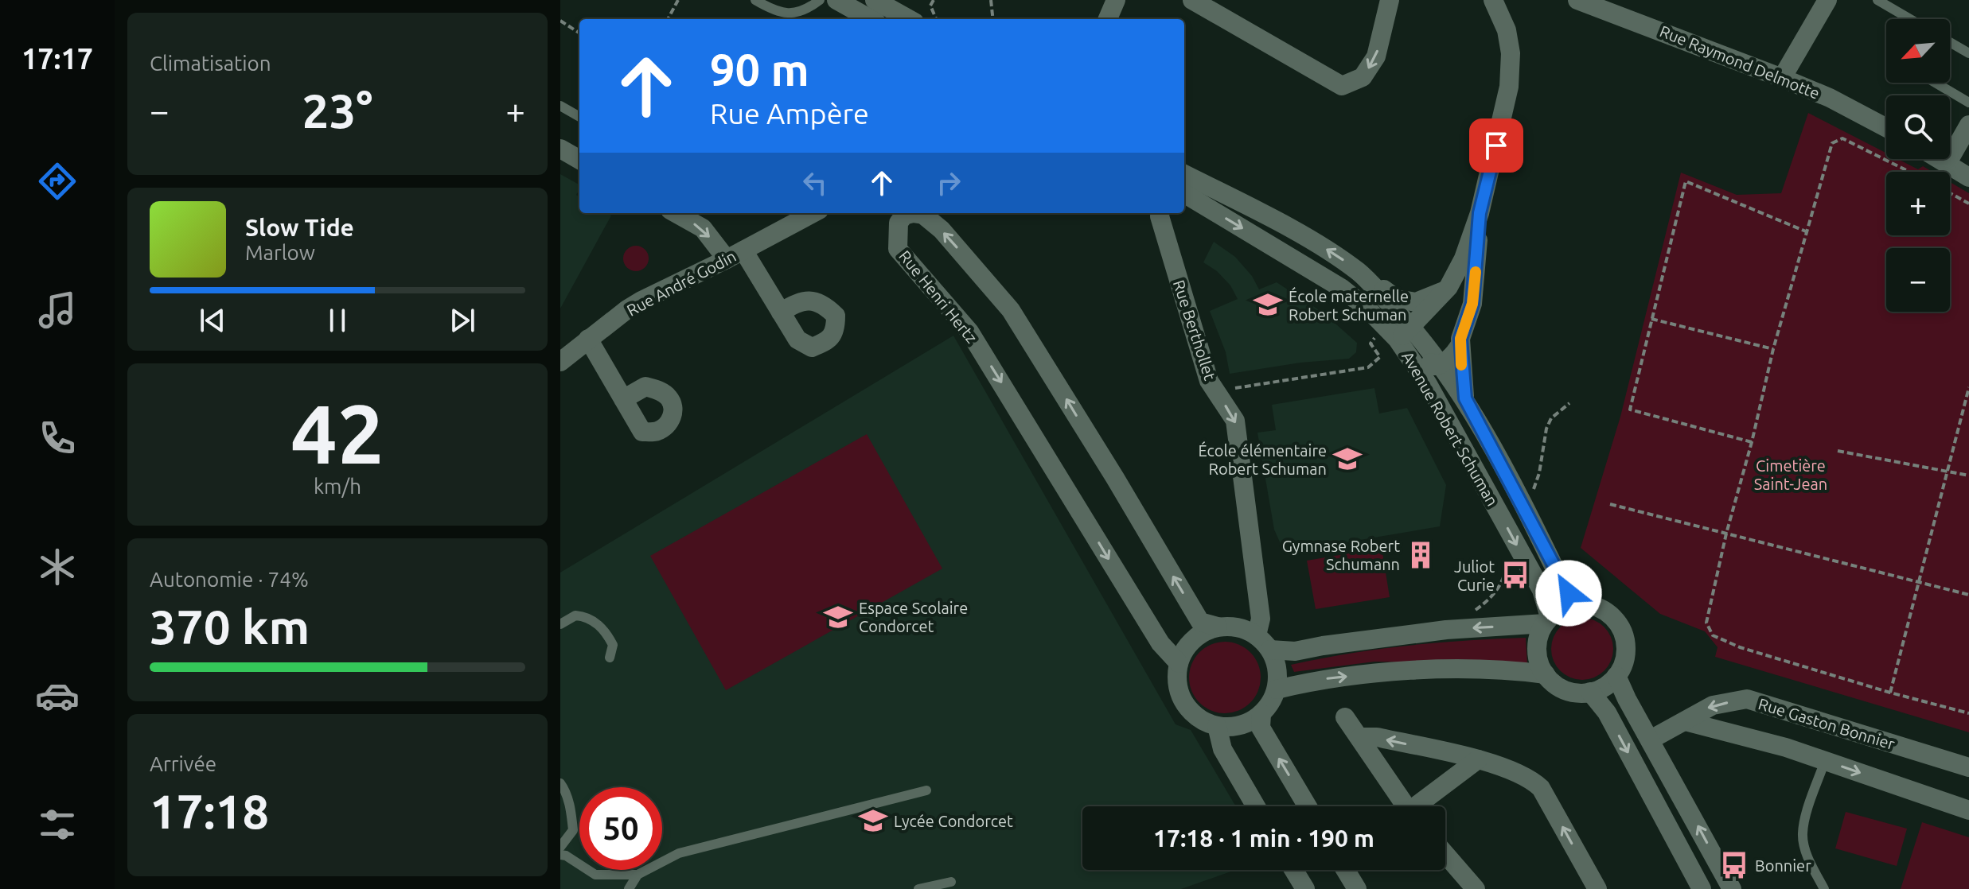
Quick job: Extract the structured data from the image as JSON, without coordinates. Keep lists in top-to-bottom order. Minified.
{"streets":{"street":["Rue Raymond Delmotte","Rue André Godin","Rue Henri Hertz","Rue Berthollet","Avenue Robert Schuman","Rue Gaston Bonnier"]},"crossings":[["Rue Henri Hertz","Rue Berthollet"]],"one_way":["Rue Berthollet"],"parks":["Cimetière Saint-Jean"],"places":{"school or university":["École maternelle Robert Schuman","École élémentaire Robert Schuman","Espace Scolaire Condorcet","Lycée Condorcet"],"building":["Gymnase Robert Schumann"],"bus stop":["Juliot Curie","Bonnier"]},"north":"bottom left","page":{"tabs":"17:17","tile":["Climatisation",["42","km/h"],["Autonomie · 74%","370 km"],["Arrivée","17:18"]],"map_buttons":["+","−"],"turn":["90 m","Rue Ampère"],"heat":["−","23°","+"],"song":["Slow Tide","Marlow"],"limit":"50","trip":"17:18 · 1 min · 190 m"}}
